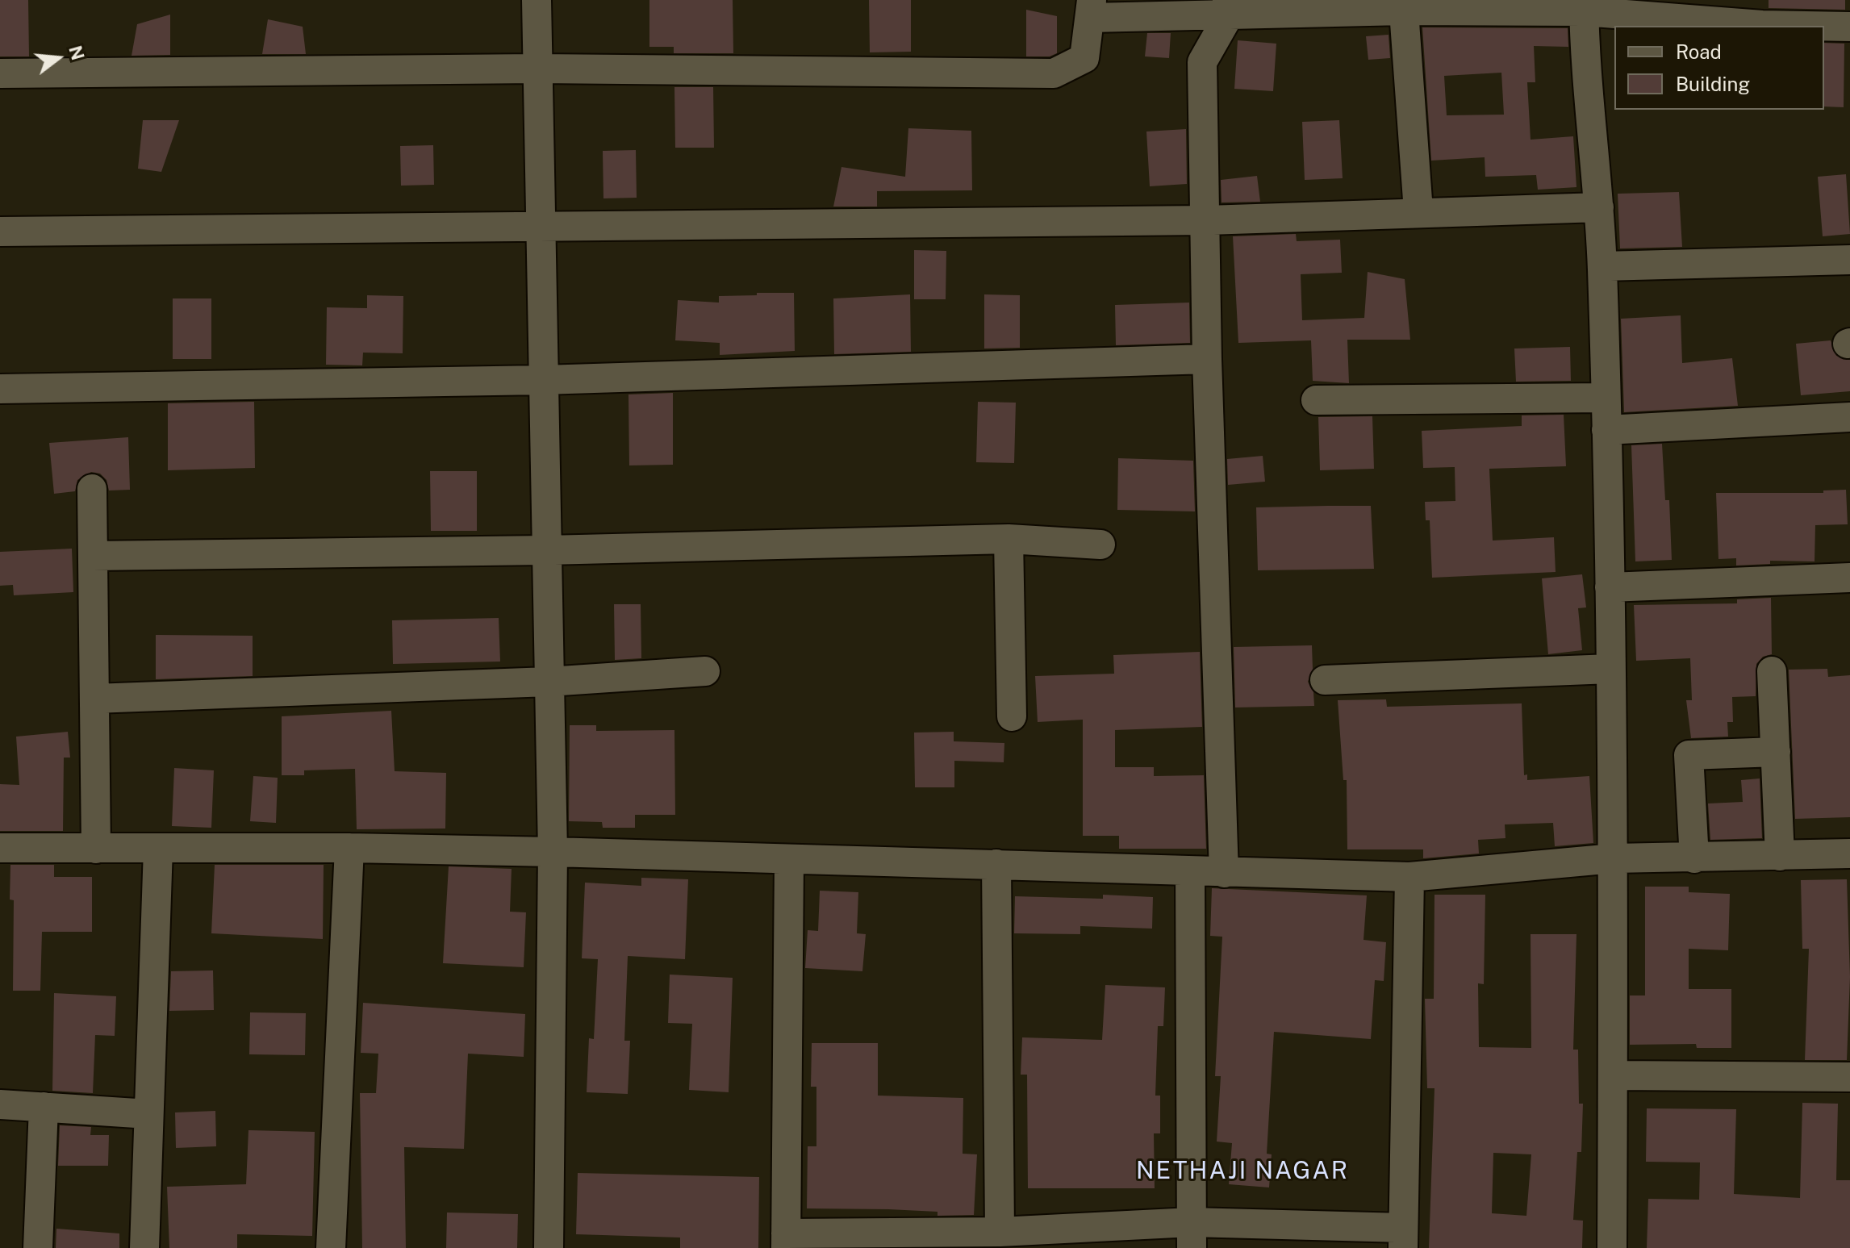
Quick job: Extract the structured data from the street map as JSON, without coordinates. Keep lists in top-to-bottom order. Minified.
{"districts":["NETHAJI NAGAR"],"legend":["Road","Building"],"north":"right"}
